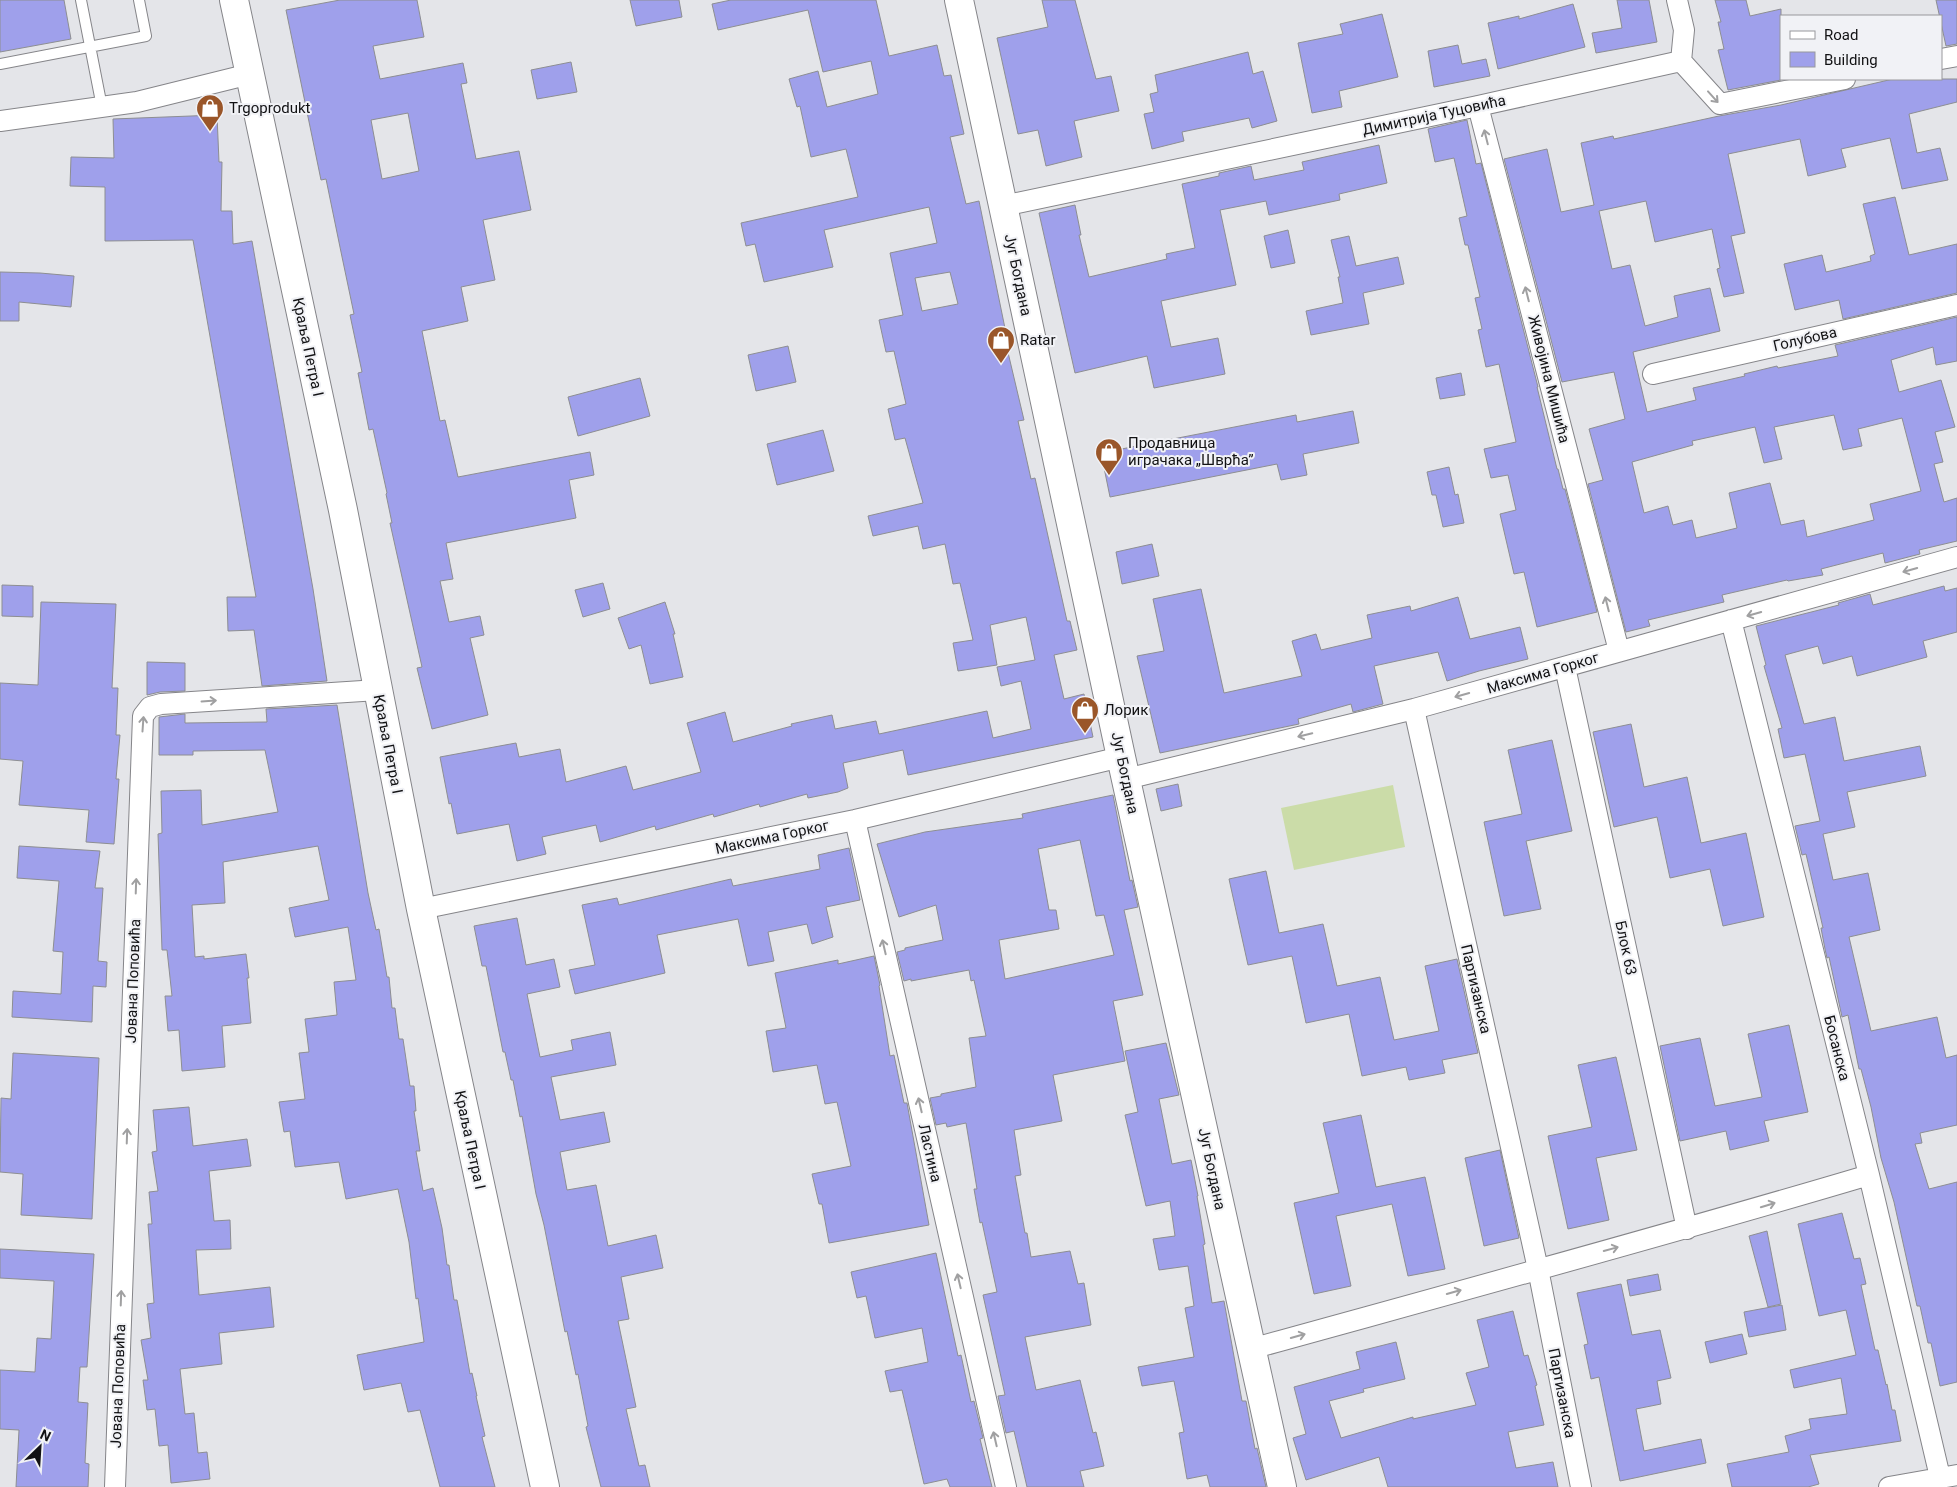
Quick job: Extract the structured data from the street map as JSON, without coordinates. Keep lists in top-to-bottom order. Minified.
{"streets":{"main road":["Југ Богдана","Краља Петра I"],"street":["Димитрија Туцовића","Голубова","Живојина Мишића","Максима Горког","Блок 63","Јована Поповића","Партизанска","Босанска","Ластина"]},"crossings":[["Димитрија Туцовића","Југ Богдана"],["Димитрија Туцовића","Живојина Мишића"],["Југ Богдана","Максима Горког"],["Краља Петра I","Максима Горког"],["Краља Петра I","Јована Поповића"],["Живојина Мишића","Максима Горког"],["Максима Горког","Блок 63"],["Максима Горког","Партизанска"],["Максима Горког","Босанска"],["Максима Горког","Ластина"]],"one_way":["Живојина Мишића","Максима Горког","Јована Поповића","Ластина"],"places":{"shop":["Trgoprodukt","Ratar","Продавница играчака „Шврћа”","Лорик"]},"legend":["Road","Building"],"north":"top right"}
